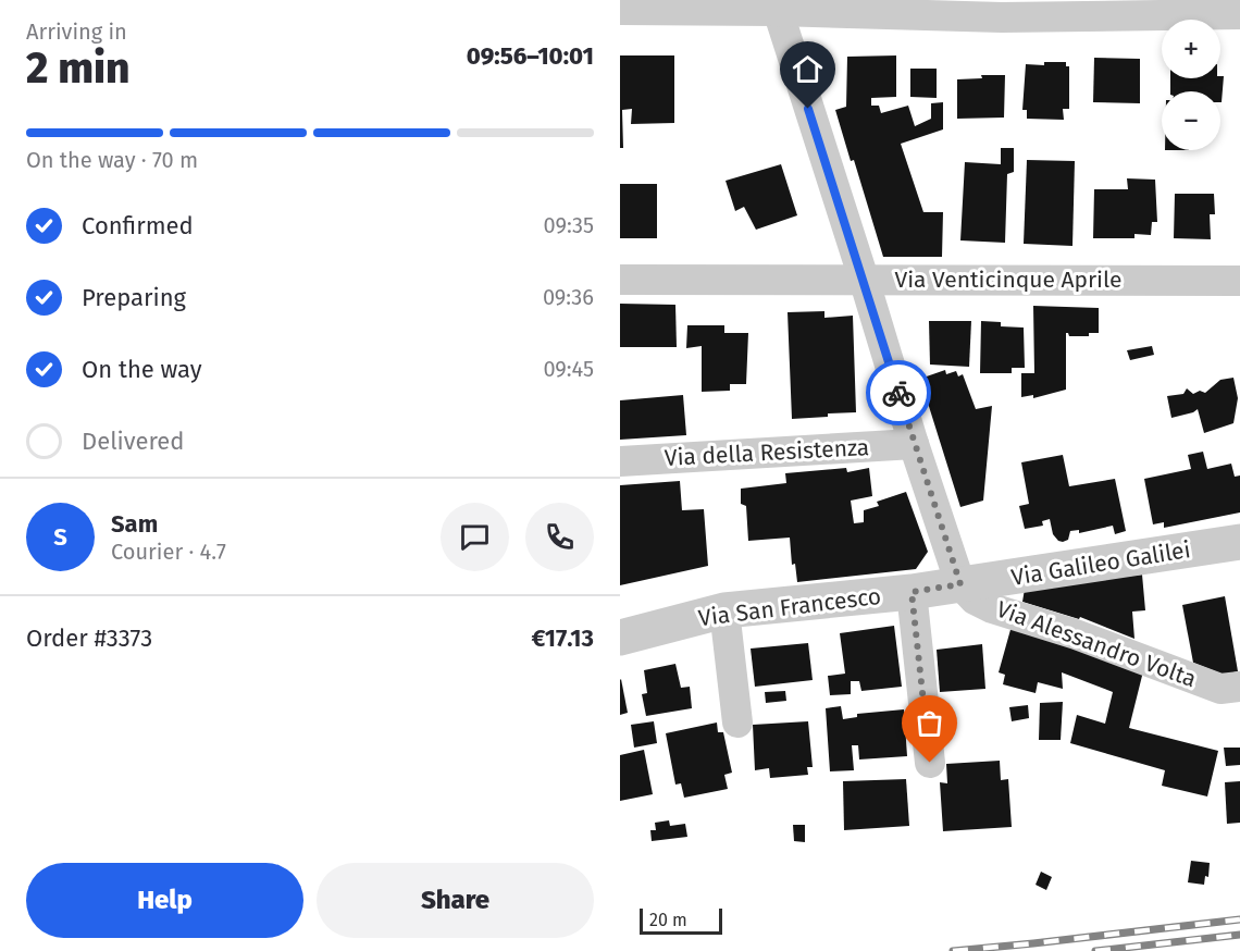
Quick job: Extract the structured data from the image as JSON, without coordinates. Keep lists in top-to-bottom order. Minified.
{"streets":{"street":["Via Venticinque Aprile","Via della Resistenza","Via Galileo Galilei","Via San Francesco","Via Alessandro Volta"]},"crossings":[["Via Galileo Galilei","Via San Francesco"],["Via Galileo Galilei","Via Alessandro Volta"],["Via San Francesco","Via Alessandro Volta"]],"scale_bar":"20 m","page":{"heading":["2 min","Arriving in","09:56–10:01"],"panel":["Sam","Courier · 4.7","Order #3373","€17.13"],"map_buttons":["+","−"],"bar":"On the way · 70 m","list":[["Confirmed","09:35"],["Preparing","09:36"],["On the way","09:45"],"Delivered"],"round":"S","buttons":["Help","Share"],"scale":"20 m"}}
